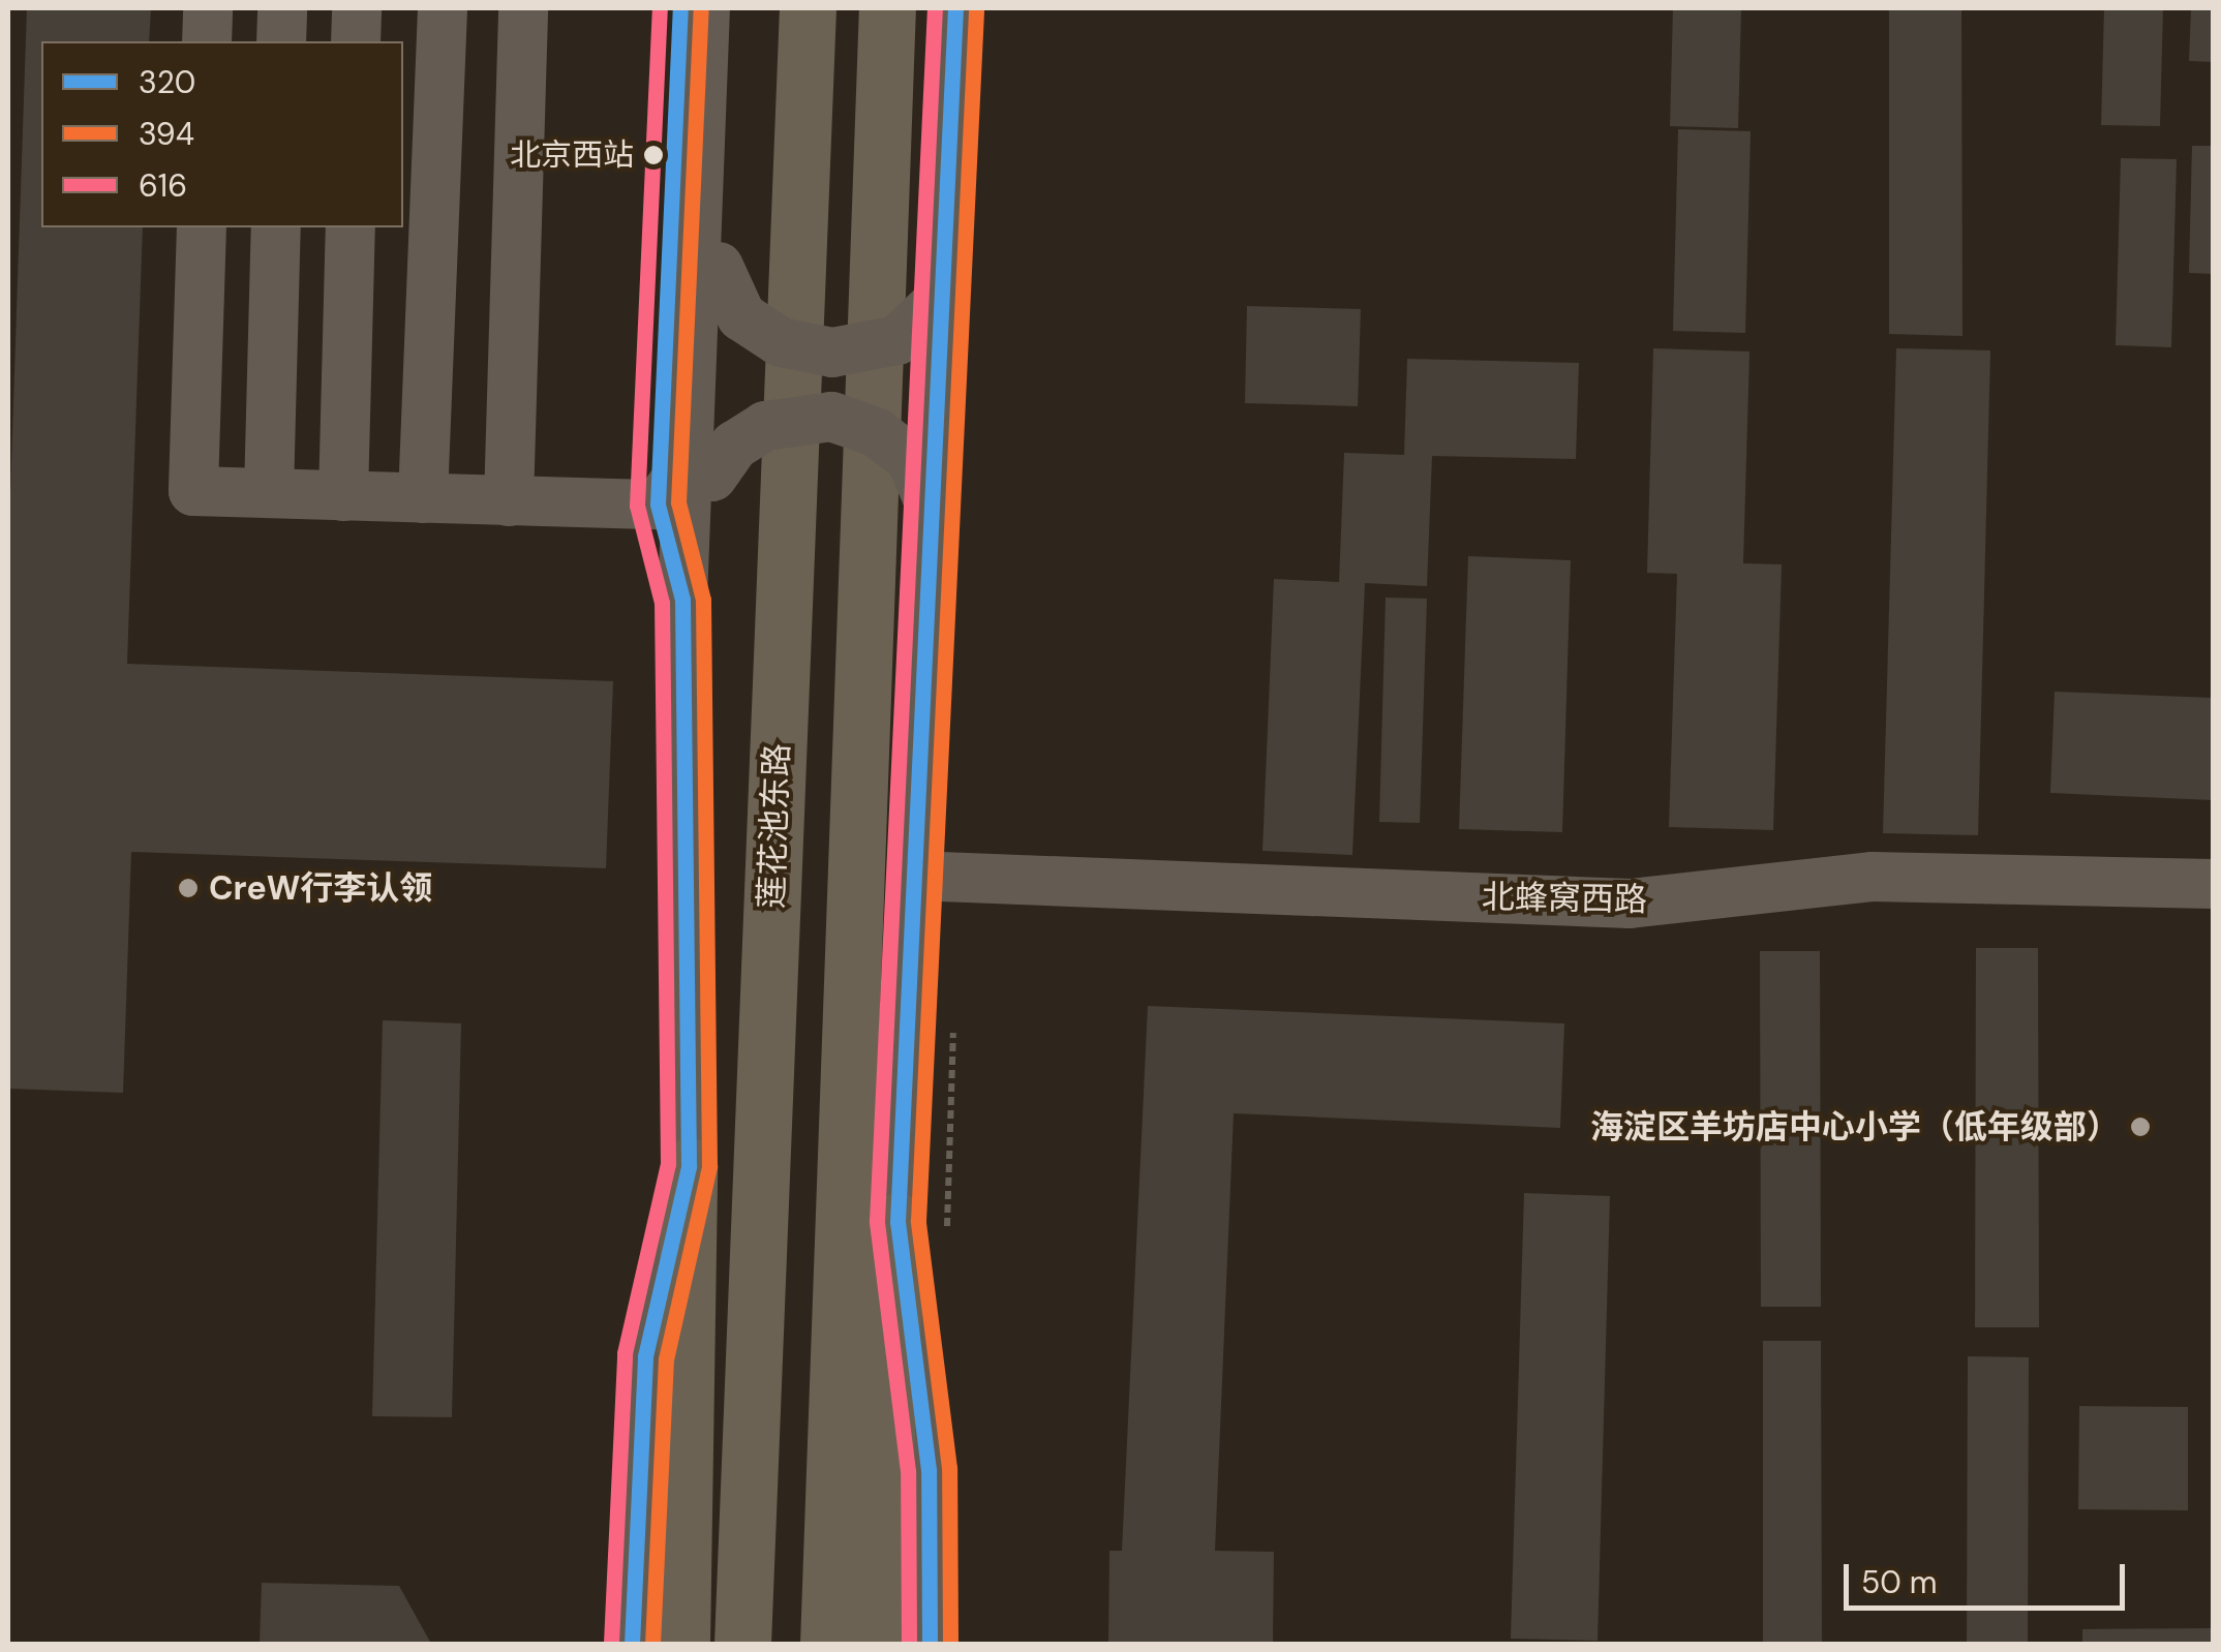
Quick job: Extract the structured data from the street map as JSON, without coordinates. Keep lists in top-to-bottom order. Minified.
{"streets":{"highway":["莲花池东路"],"street":["北蜂窝西路"]},"places":["北京西站","CreW行李认领","海淀区羊坊店中心小学（低年级部）"],"lines":["transit line 320","transit line 616","transit line 394"],"legend":["320","394","616"],"scale_bar":"50 m"}
